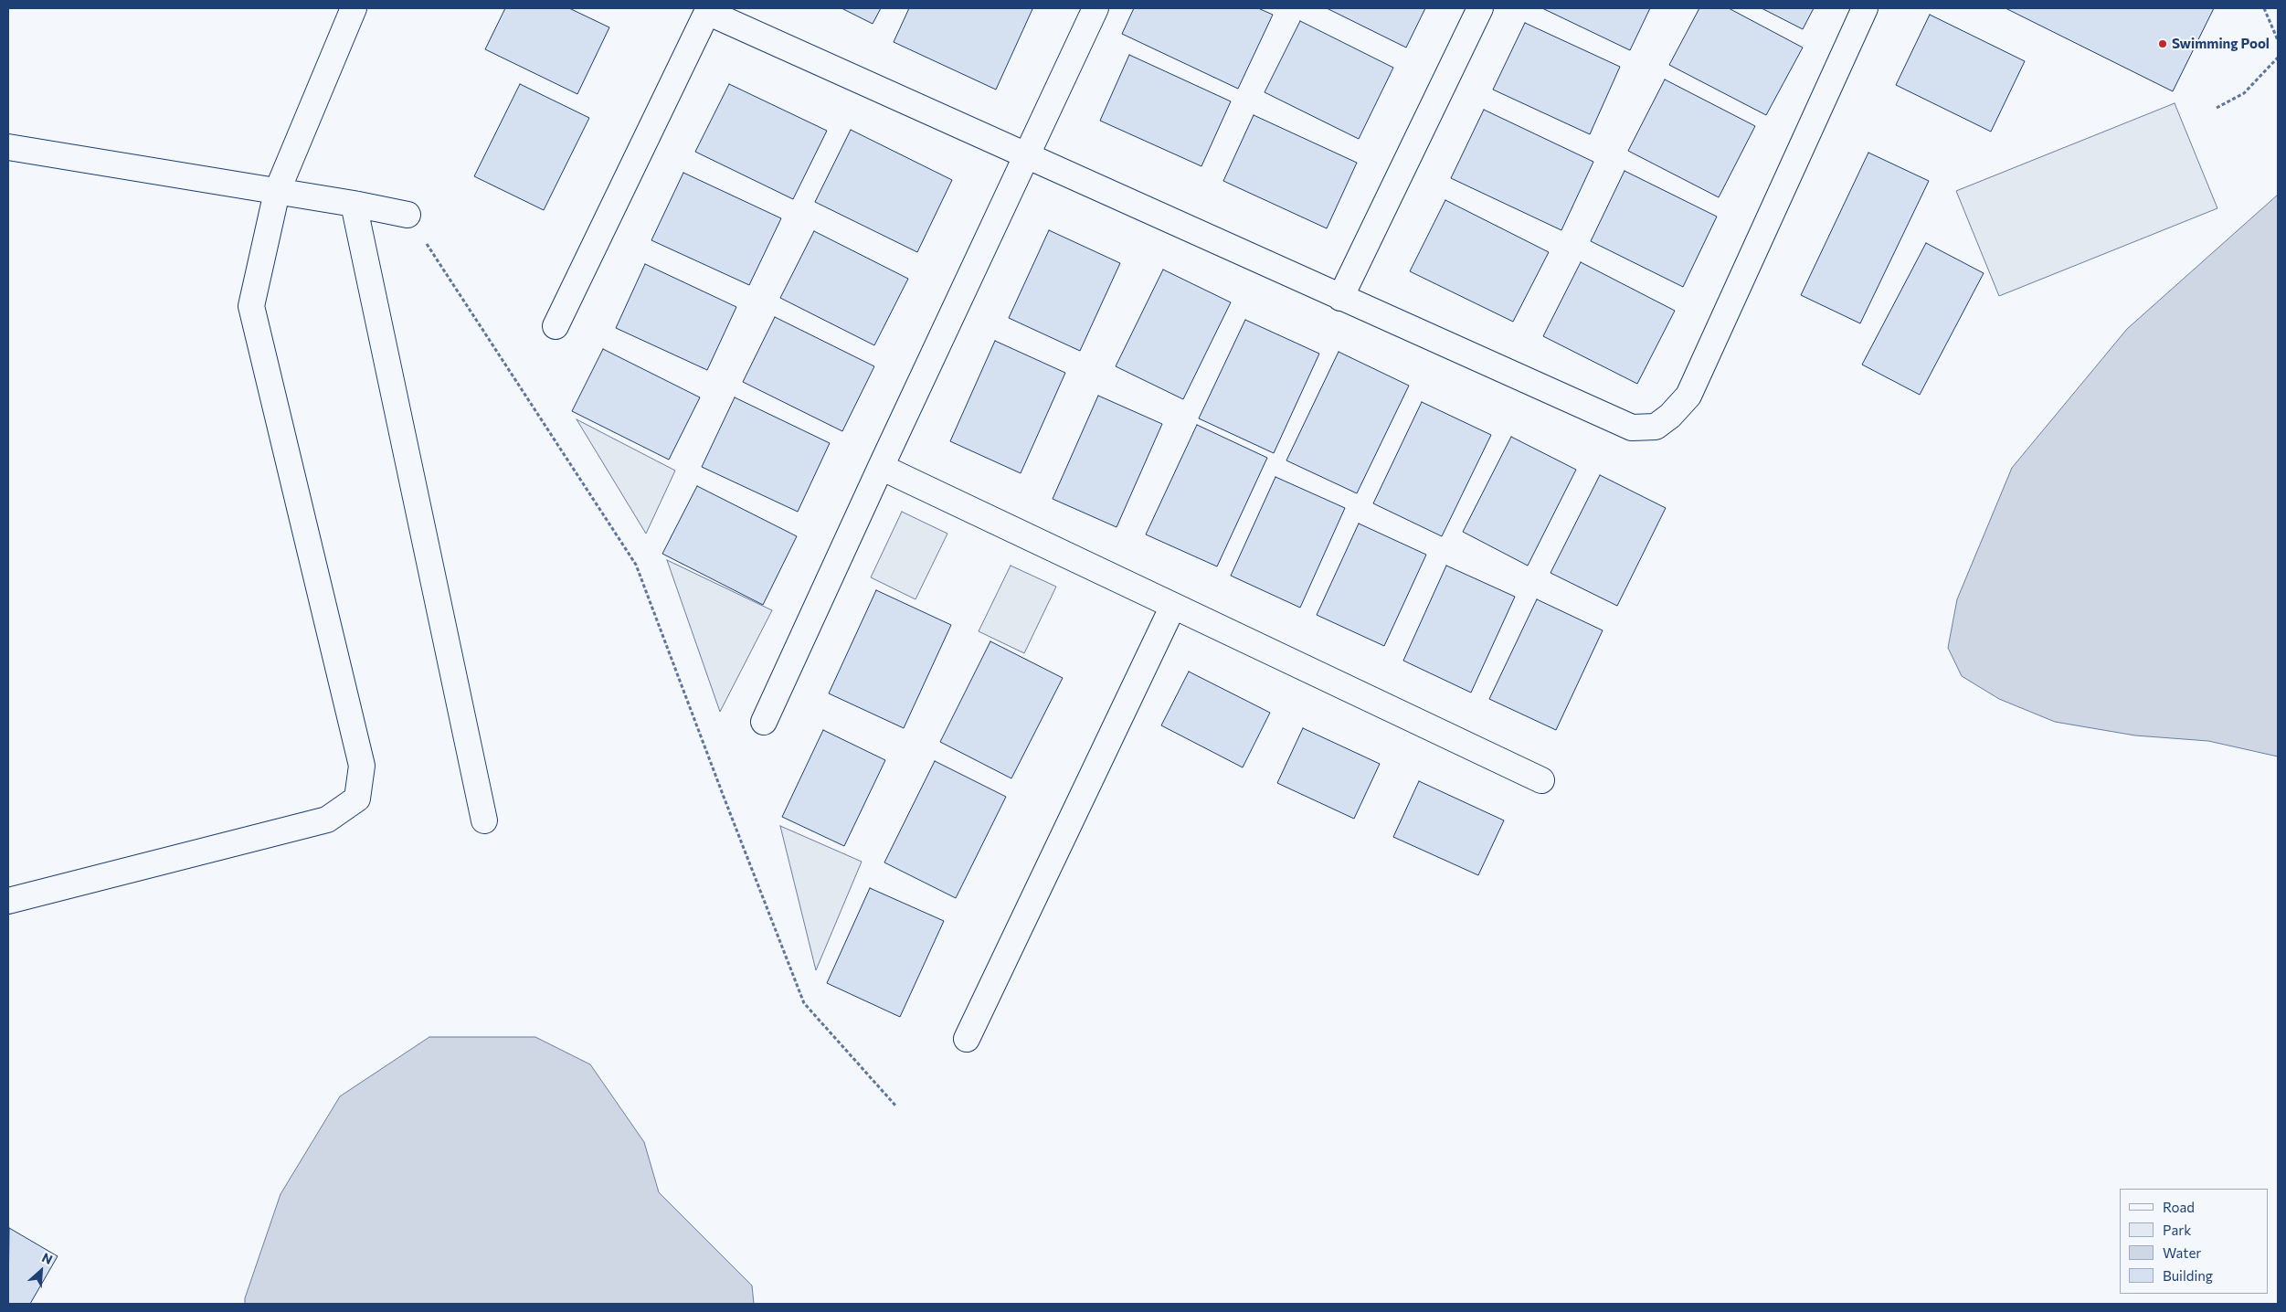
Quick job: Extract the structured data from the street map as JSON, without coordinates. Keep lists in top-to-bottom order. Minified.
{"places":["Swimming Pool"],"legend":["Road","Park","Water","Building"],"north":"top right"}
